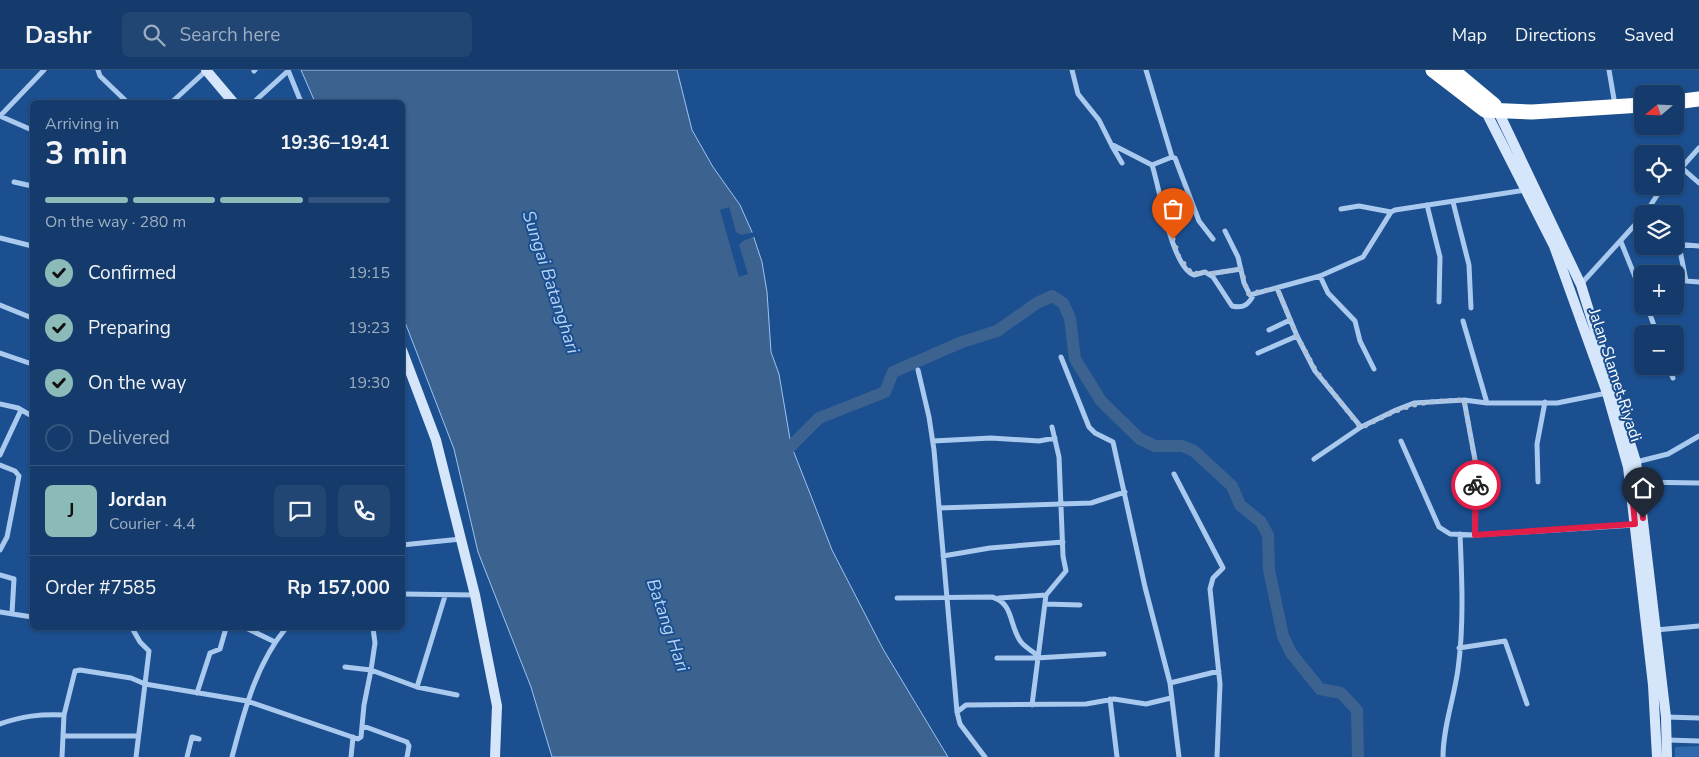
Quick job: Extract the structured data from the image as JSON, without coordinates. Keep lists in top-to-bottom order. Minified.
{"streets":{"main road":["Jalan Slamet Riyadi"]},"water":["Sungai Batanghari","Batang Hari"],"north":"left","page":{"header":"Dashr","search":"Search here","nav":["Map","Directions","Saved"],"map_buttons":["+","−"],"heading":["3 min","Arriving in","19:36–19:41"],"panel":["Jordan","Courier · 4.4","Order #7585","Rp 157,000"],"bar":"On the way · 280 m","list":[["Confirmed","19:15"],["Preparing","19:23"],["On the way","19:30"],"Delivered"],"round":"J"}}
